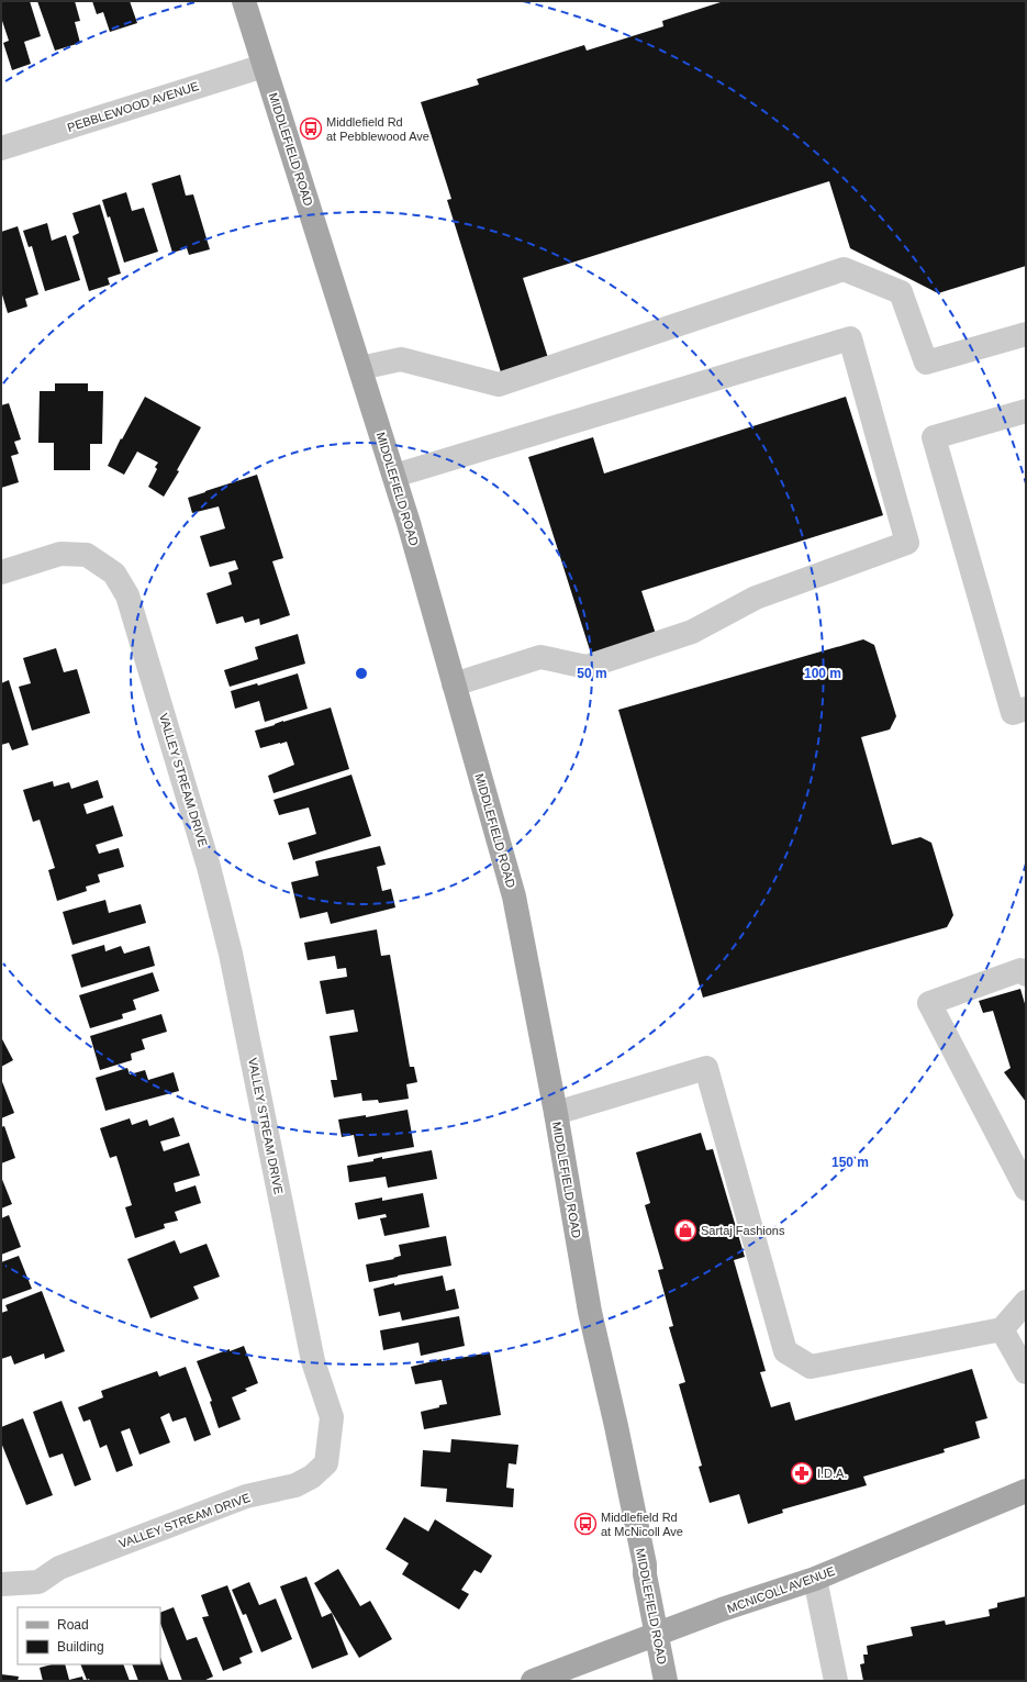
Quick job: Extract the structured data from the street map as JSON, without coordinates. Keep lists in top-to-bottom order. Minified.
{"streets":{"main road":["MIDDLEFIELD ROAD","MCNICOLL AVENUE"],"street":["PEBBLEWOOD AVENUE","VALLEY STREAM DRIVE"]},"crossings":[["PEBBLEWOOD AVENUE","MIDDLEFIELD ROAD"],["MIDDLEFIELD ROAD","MCNICOLL AVENUE"]],"places":{"bus stop":["Middlefield Rd at Pebblewood Ave","Middlefield Rd at McNicoll Ave"],"shop":["Sartaj Fashions"],"pharmacy":["I.D.A."]},"legend":["Road","Building"],"rings":["50 m","100 m","150 m"]}
